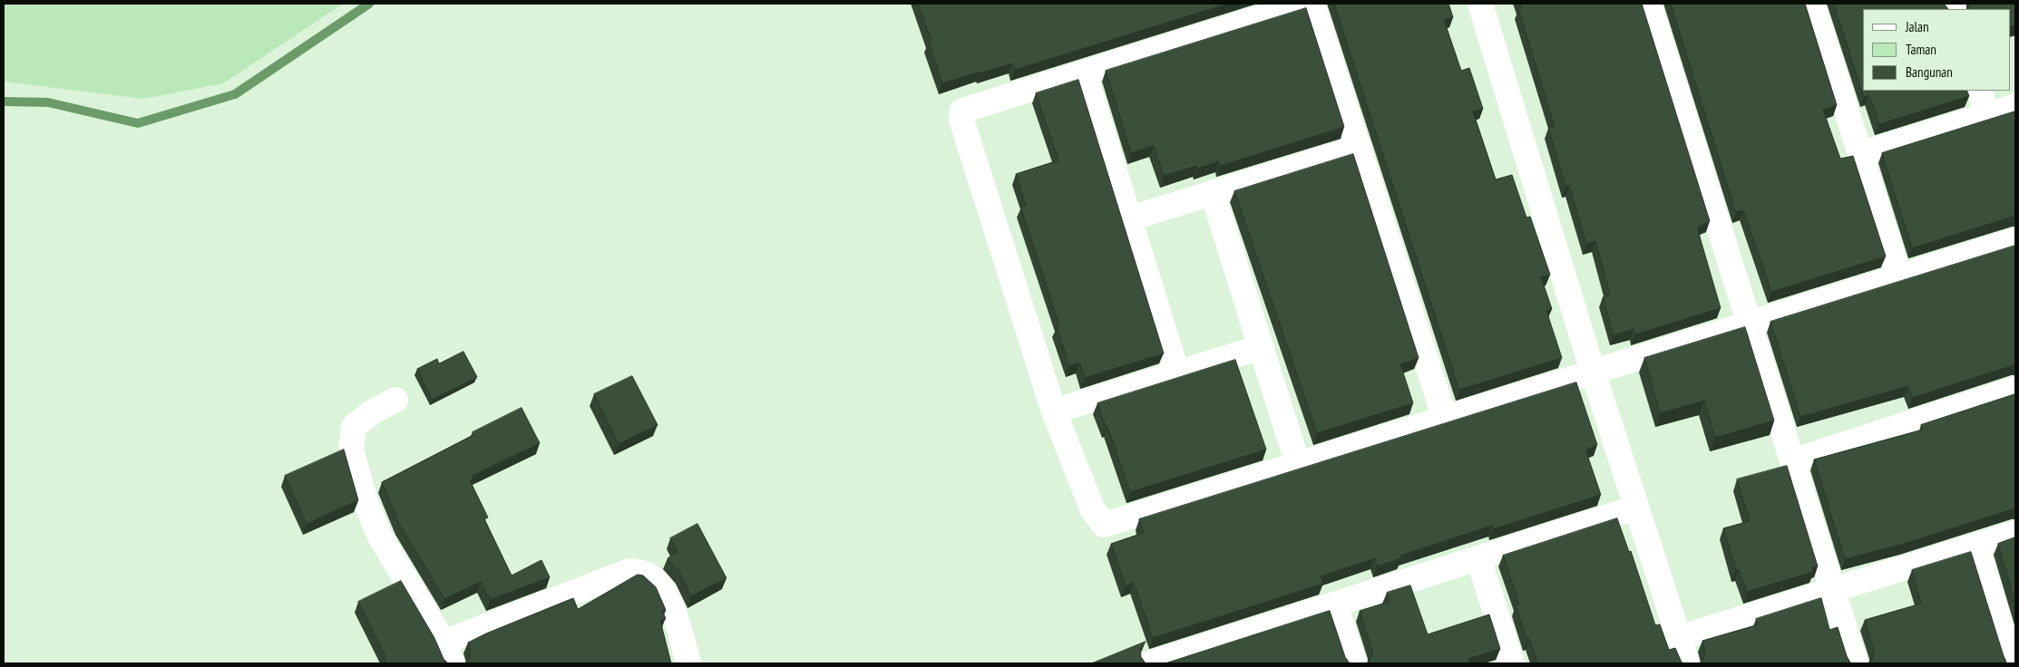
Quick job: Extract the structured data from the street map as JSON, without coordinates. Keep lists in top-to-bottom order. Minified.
{"legend":["Jalan","Taman","Bangunan"]}
